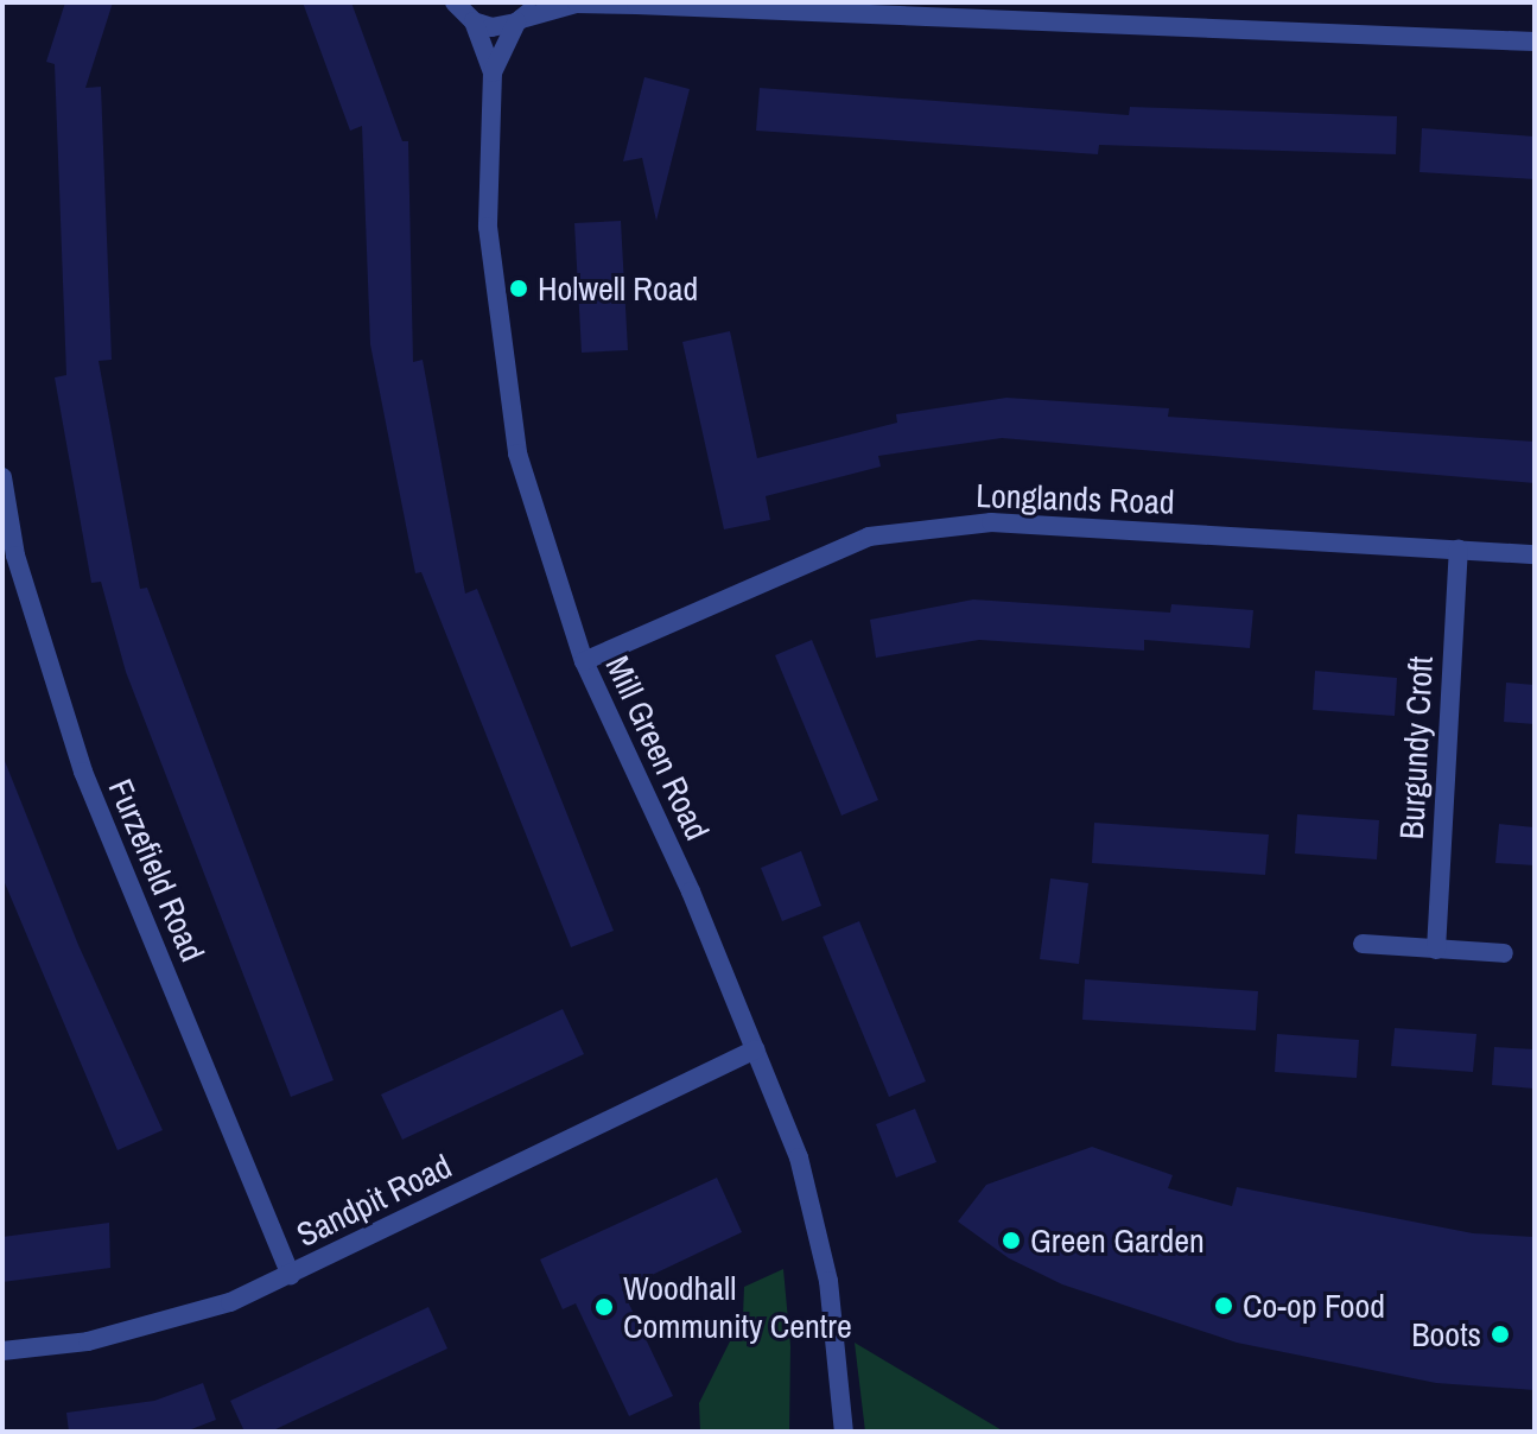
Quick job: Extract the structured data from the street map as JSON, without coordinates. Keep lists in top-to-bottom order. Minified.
{"streets":{"street":["Longlands Road","Mill Green Road","Burgundy Croft","Furzefield Road","Sandpit Road"]},"crossings":[["Longlands Road","Mill Green Road"],["Longlands Road","Burgundy Croft"],["Mill Green Road","Sandpit Road"],["Furzefield Road","Sandpit Road"]],"places":["Holwell Road","Green Garden","Co-op Food","Woodhall Community Centre","Boots"]}
